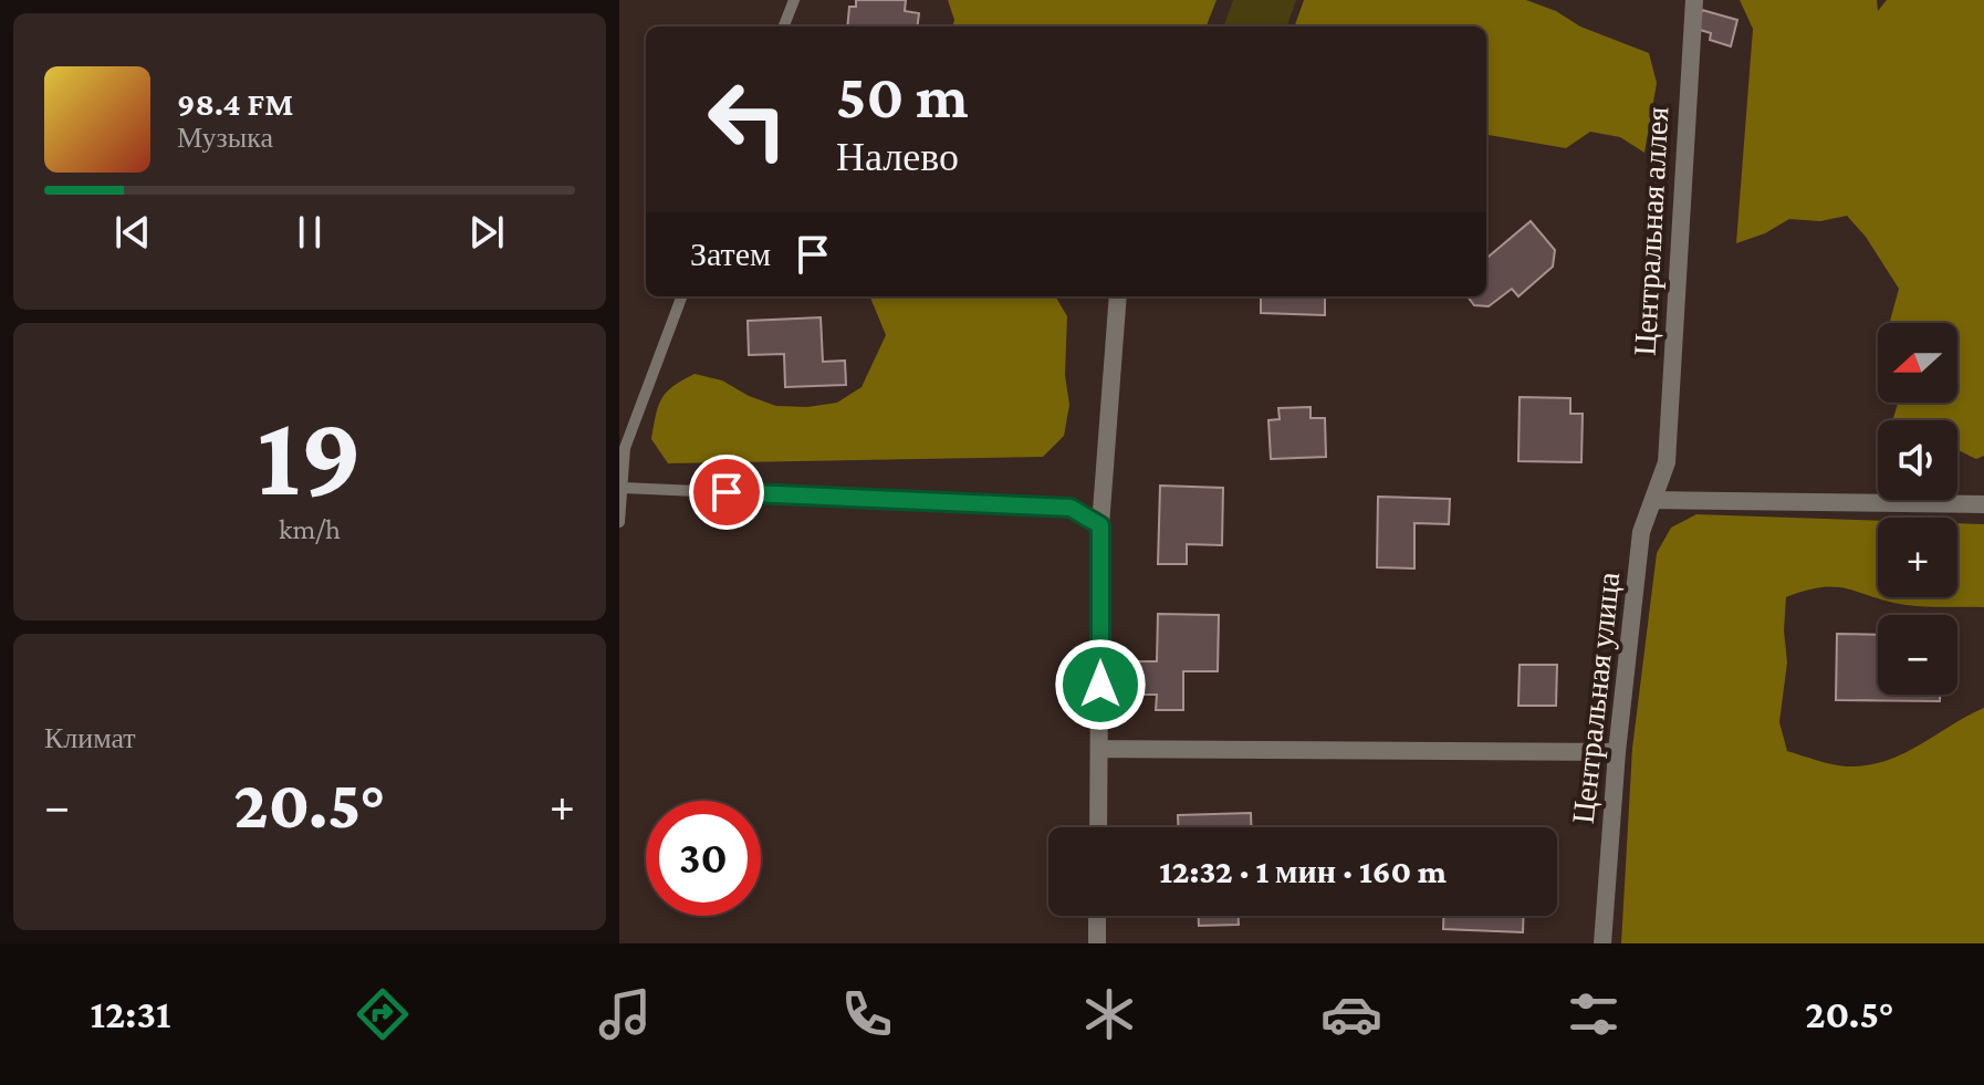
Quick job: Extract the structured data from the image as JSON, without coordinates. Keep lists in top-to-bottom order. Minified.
{"streets":{"street":["Центральная аллея","Центральная улица"]},"crossings":[["Центральная аллея","Центральная улица"]],"north":"left","page":{"turn":["50 m","Налево"],"song":["98.4 FM","Музыка"],"then":"Затем","tile":[["19","km/h"],"Климат"],"map_buttons":["+","−"],"heat":["−","20.5°","+"],"limit":"30","trip":"12:32 · 1 мин · 160 m","tabs":["12:31","20.5°"]}}
